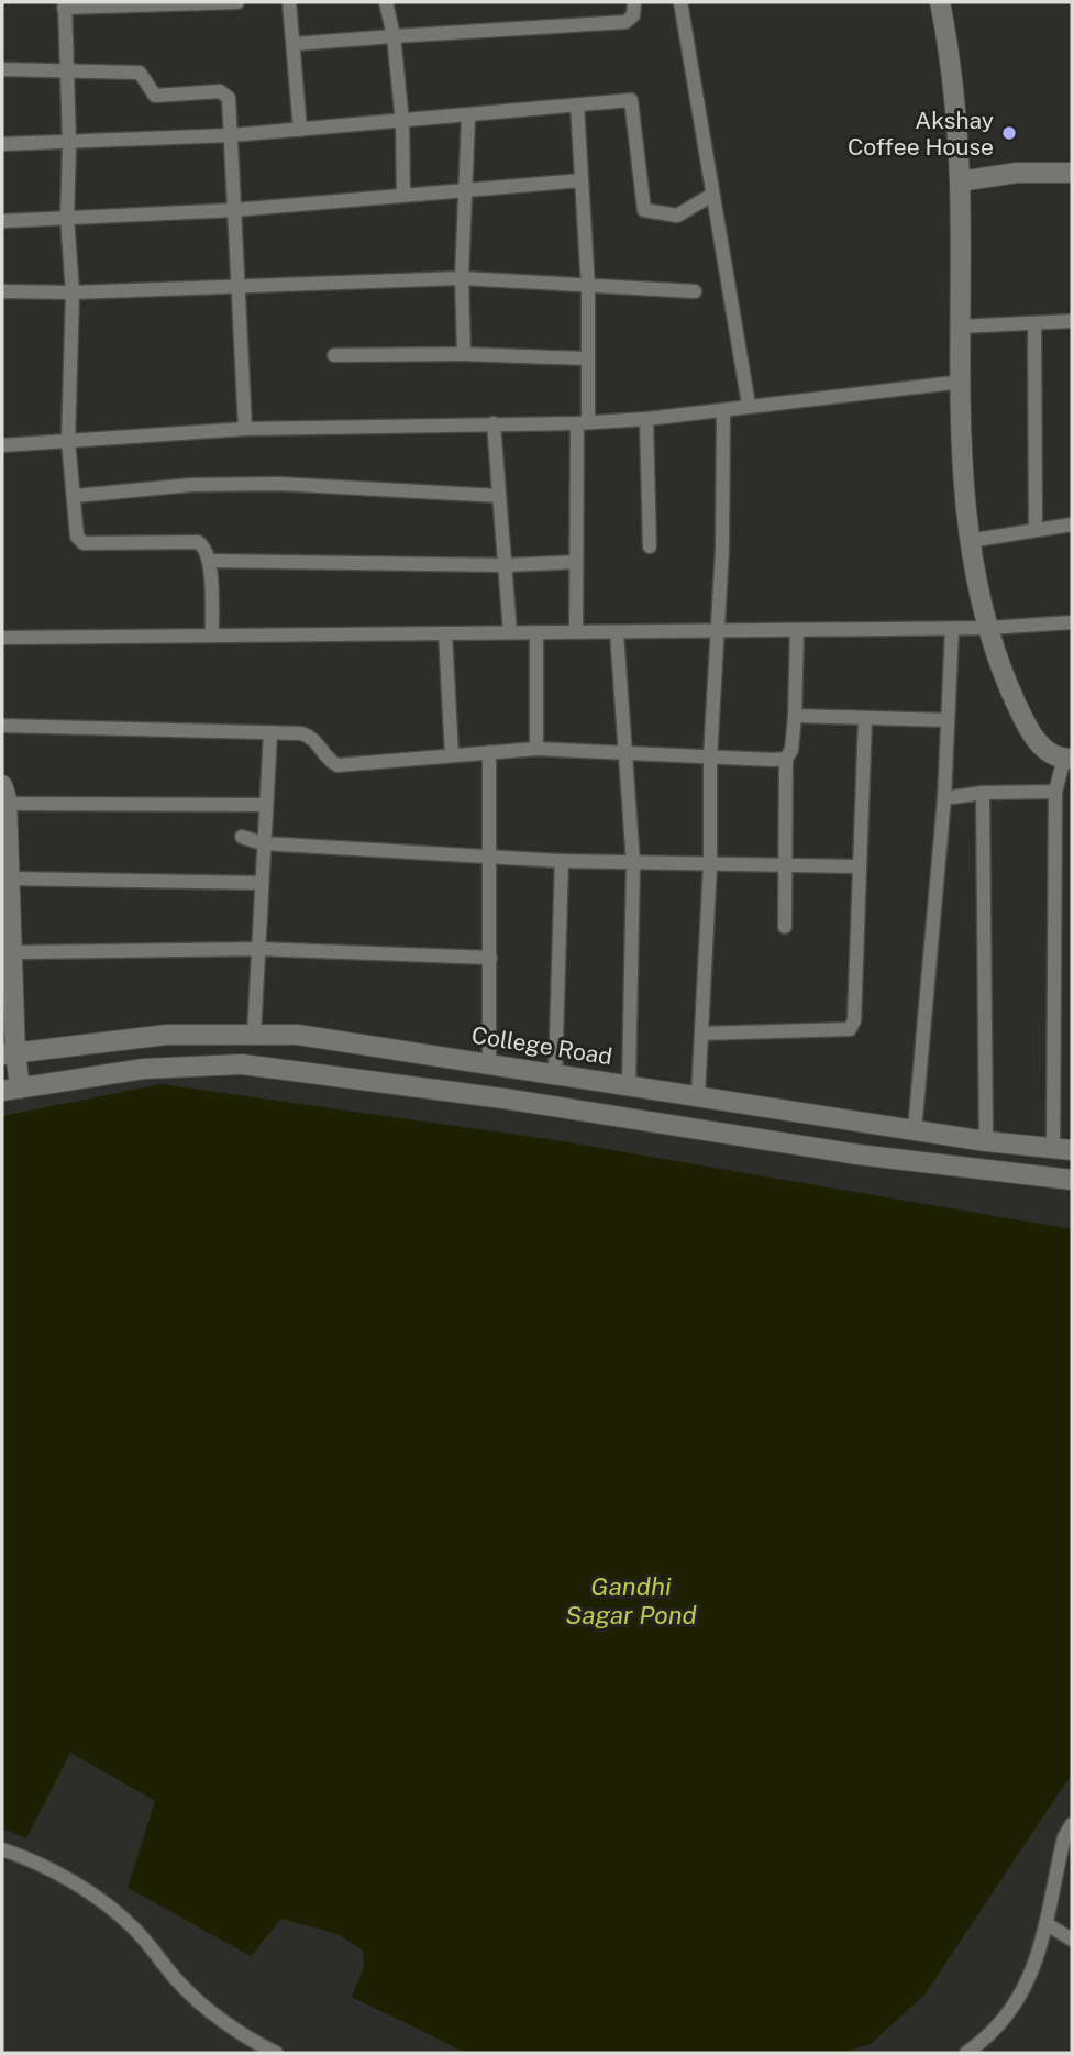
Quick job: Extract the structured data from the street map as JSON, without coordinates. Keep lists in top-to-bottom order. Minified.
{"streets":{"main road":["College Road"]},"water":["Gandhi Sagar Pond"],"places":["Akshay Coffee House"]}
